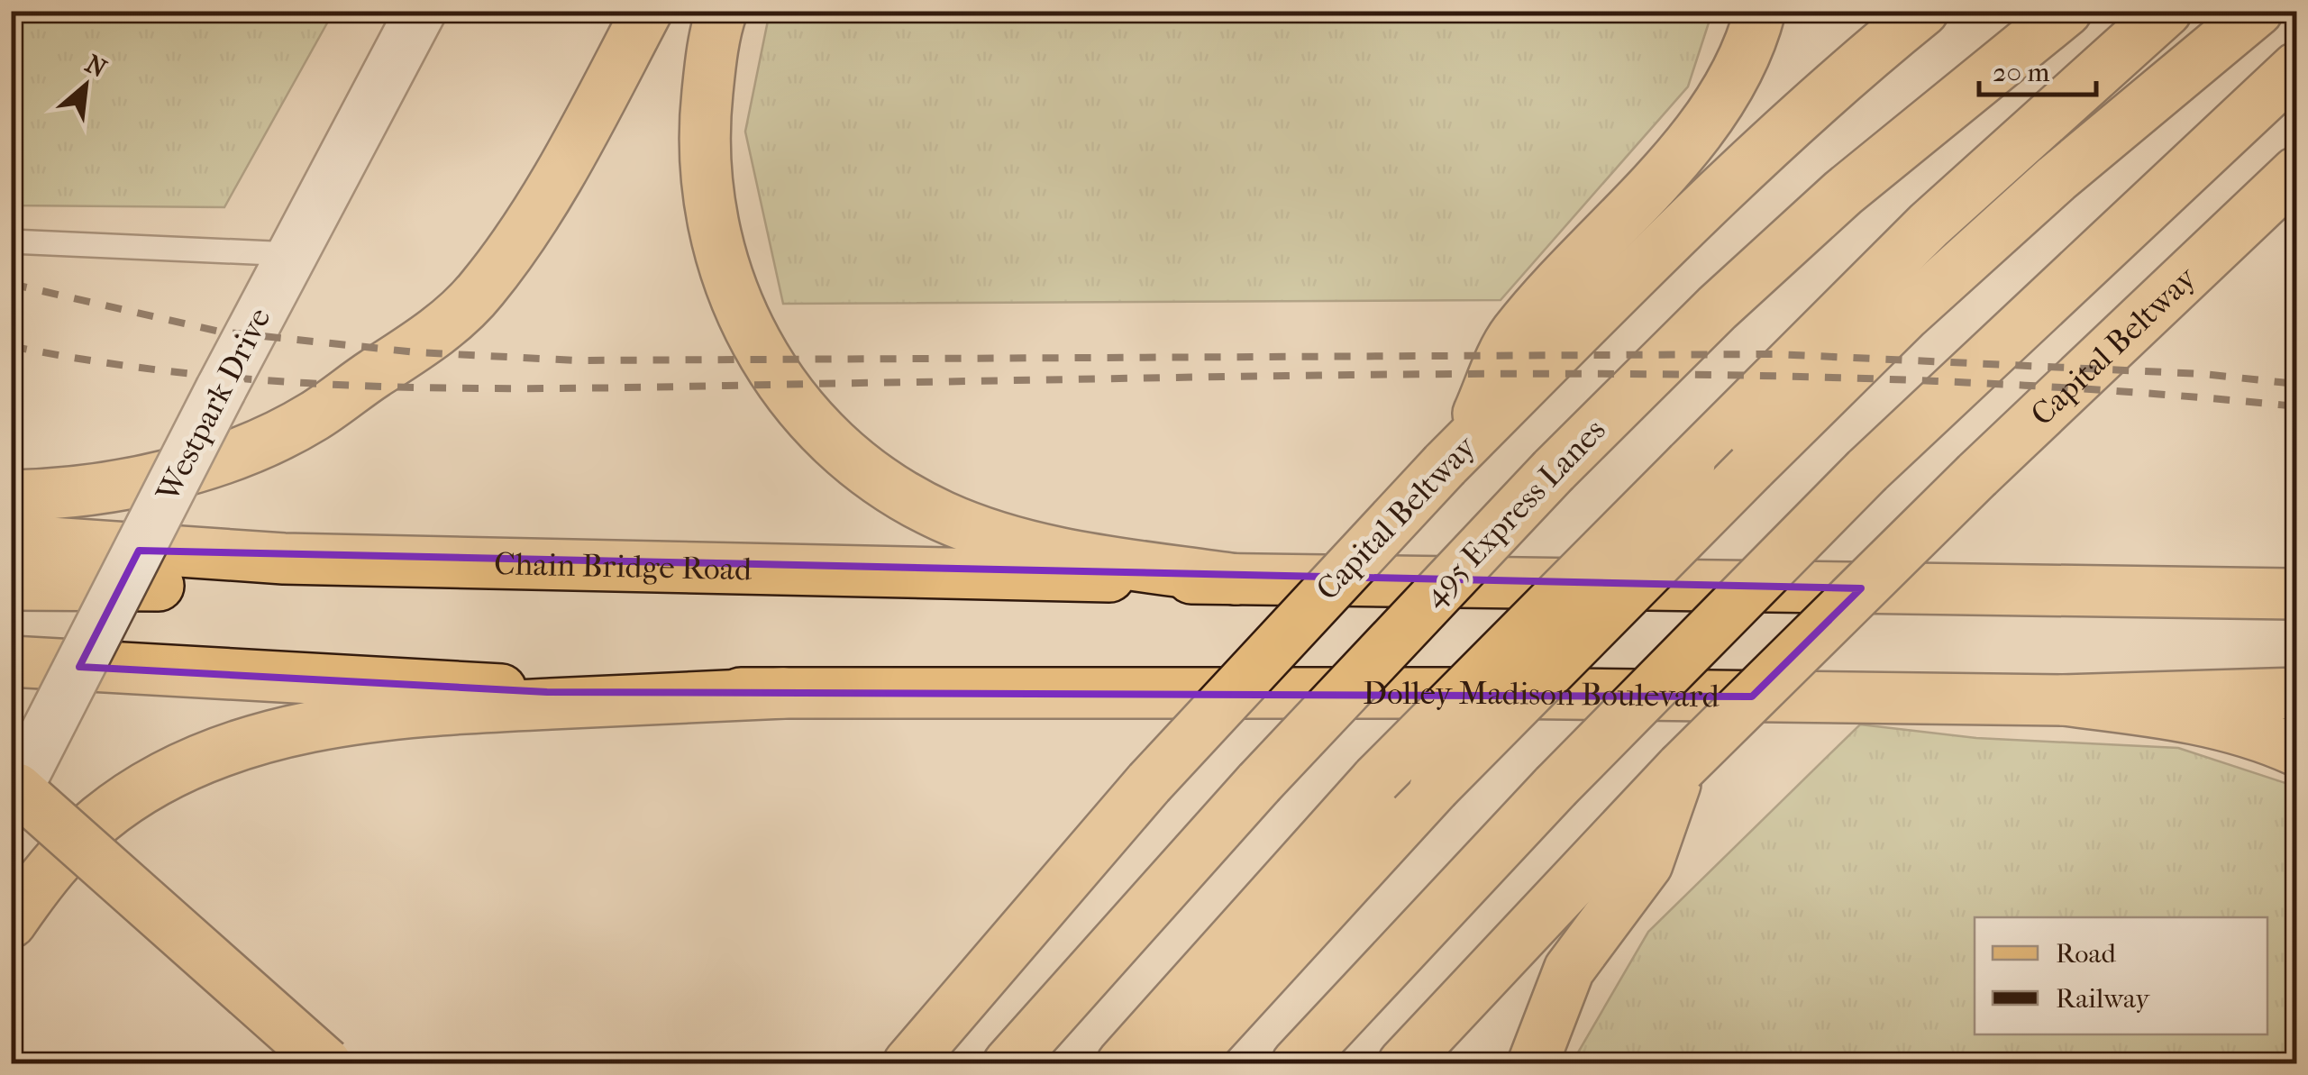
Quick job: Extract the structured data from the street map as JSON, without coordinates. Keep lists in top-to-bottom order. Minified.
{"streets":{"main road":["Capital Beltway","495 Express Lanes","Chain Bridge Road","Dolley Madison Boulevard"],"street":["Westpark Drive"]},"legend":["Road","Railway"],"scale_bar":"20 m","north":"top right"}
